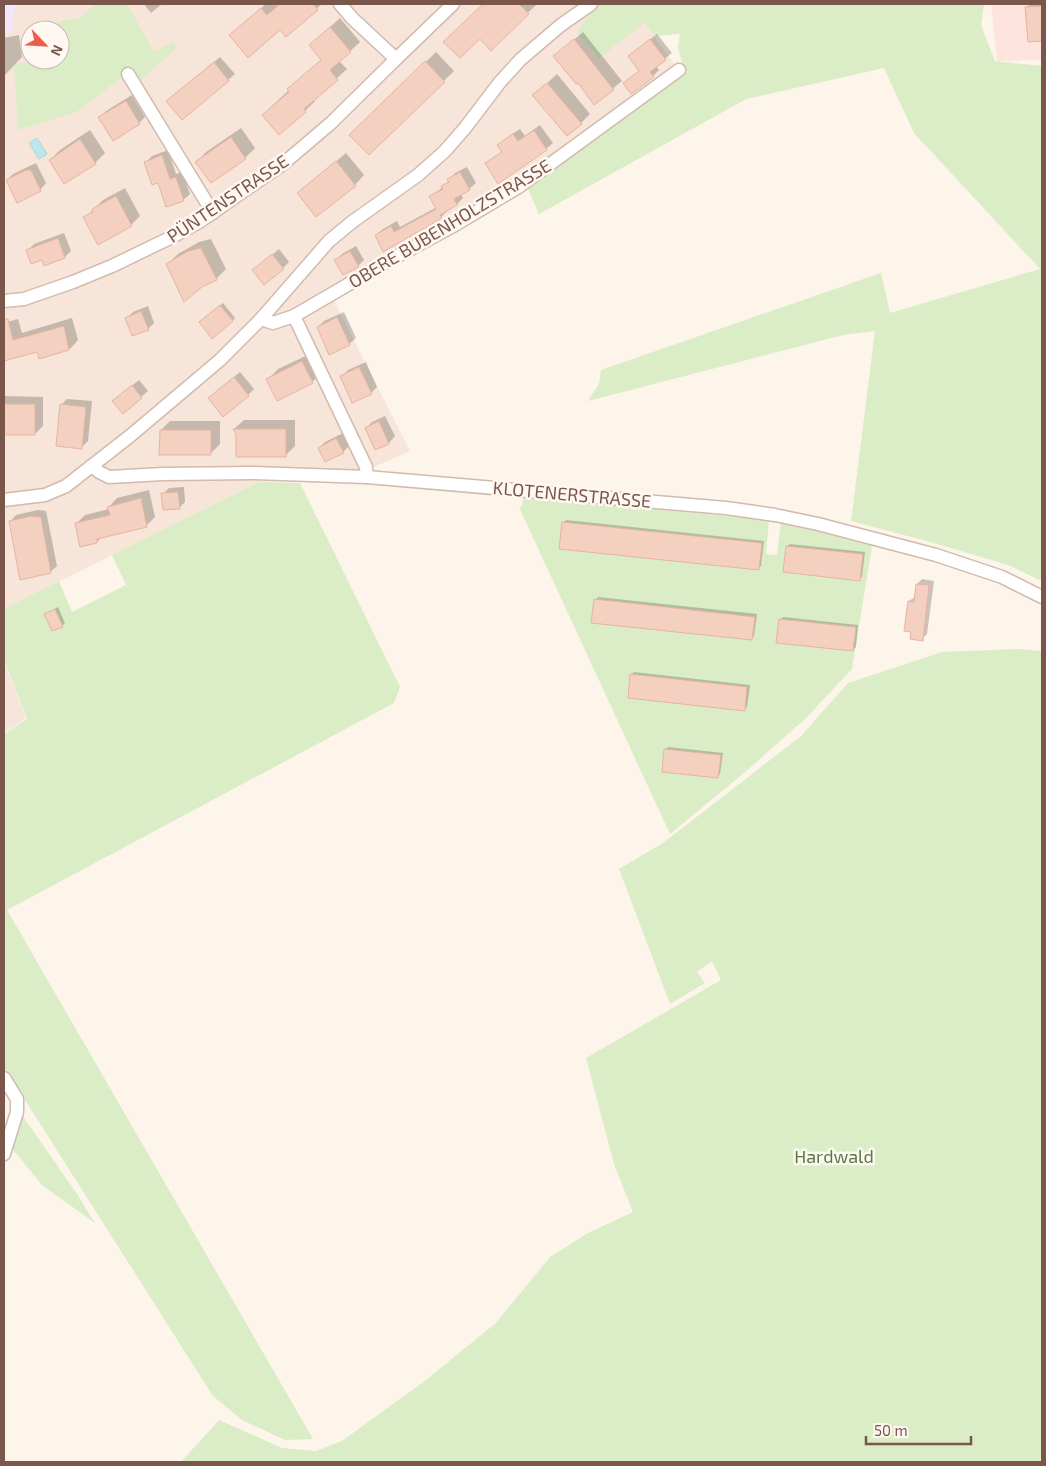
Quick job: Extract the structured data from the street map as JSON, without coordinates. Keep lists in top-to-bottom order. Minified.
{"streets":{"street":["PÜNTENSTRASSE","OBERE BUBENHOLZSTRASSE","KLOTENERSTRASSE"]},"parks":["Hardwald"],"scale_bar":"50 m","north":"bottom right"}
